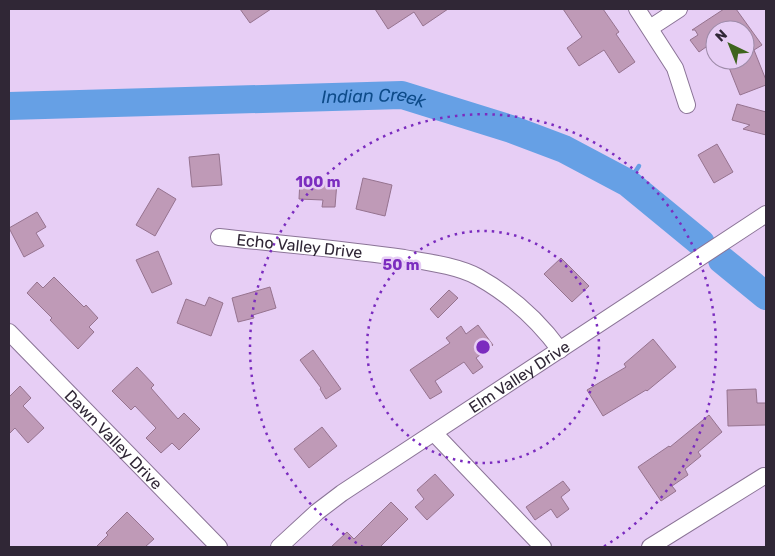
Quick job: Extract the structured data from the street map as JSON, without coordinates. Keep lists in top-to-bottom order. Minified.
{"streets":{"street":["Echo Valley Drive","Elm Valley Drive","Dawn Valley Drive"]},"crossings":[["Echo Valley Drive","Elm Valley Drive"]],"water":["Indian Creek"],"north":"top left","rings":["100 m","50 m"]}
